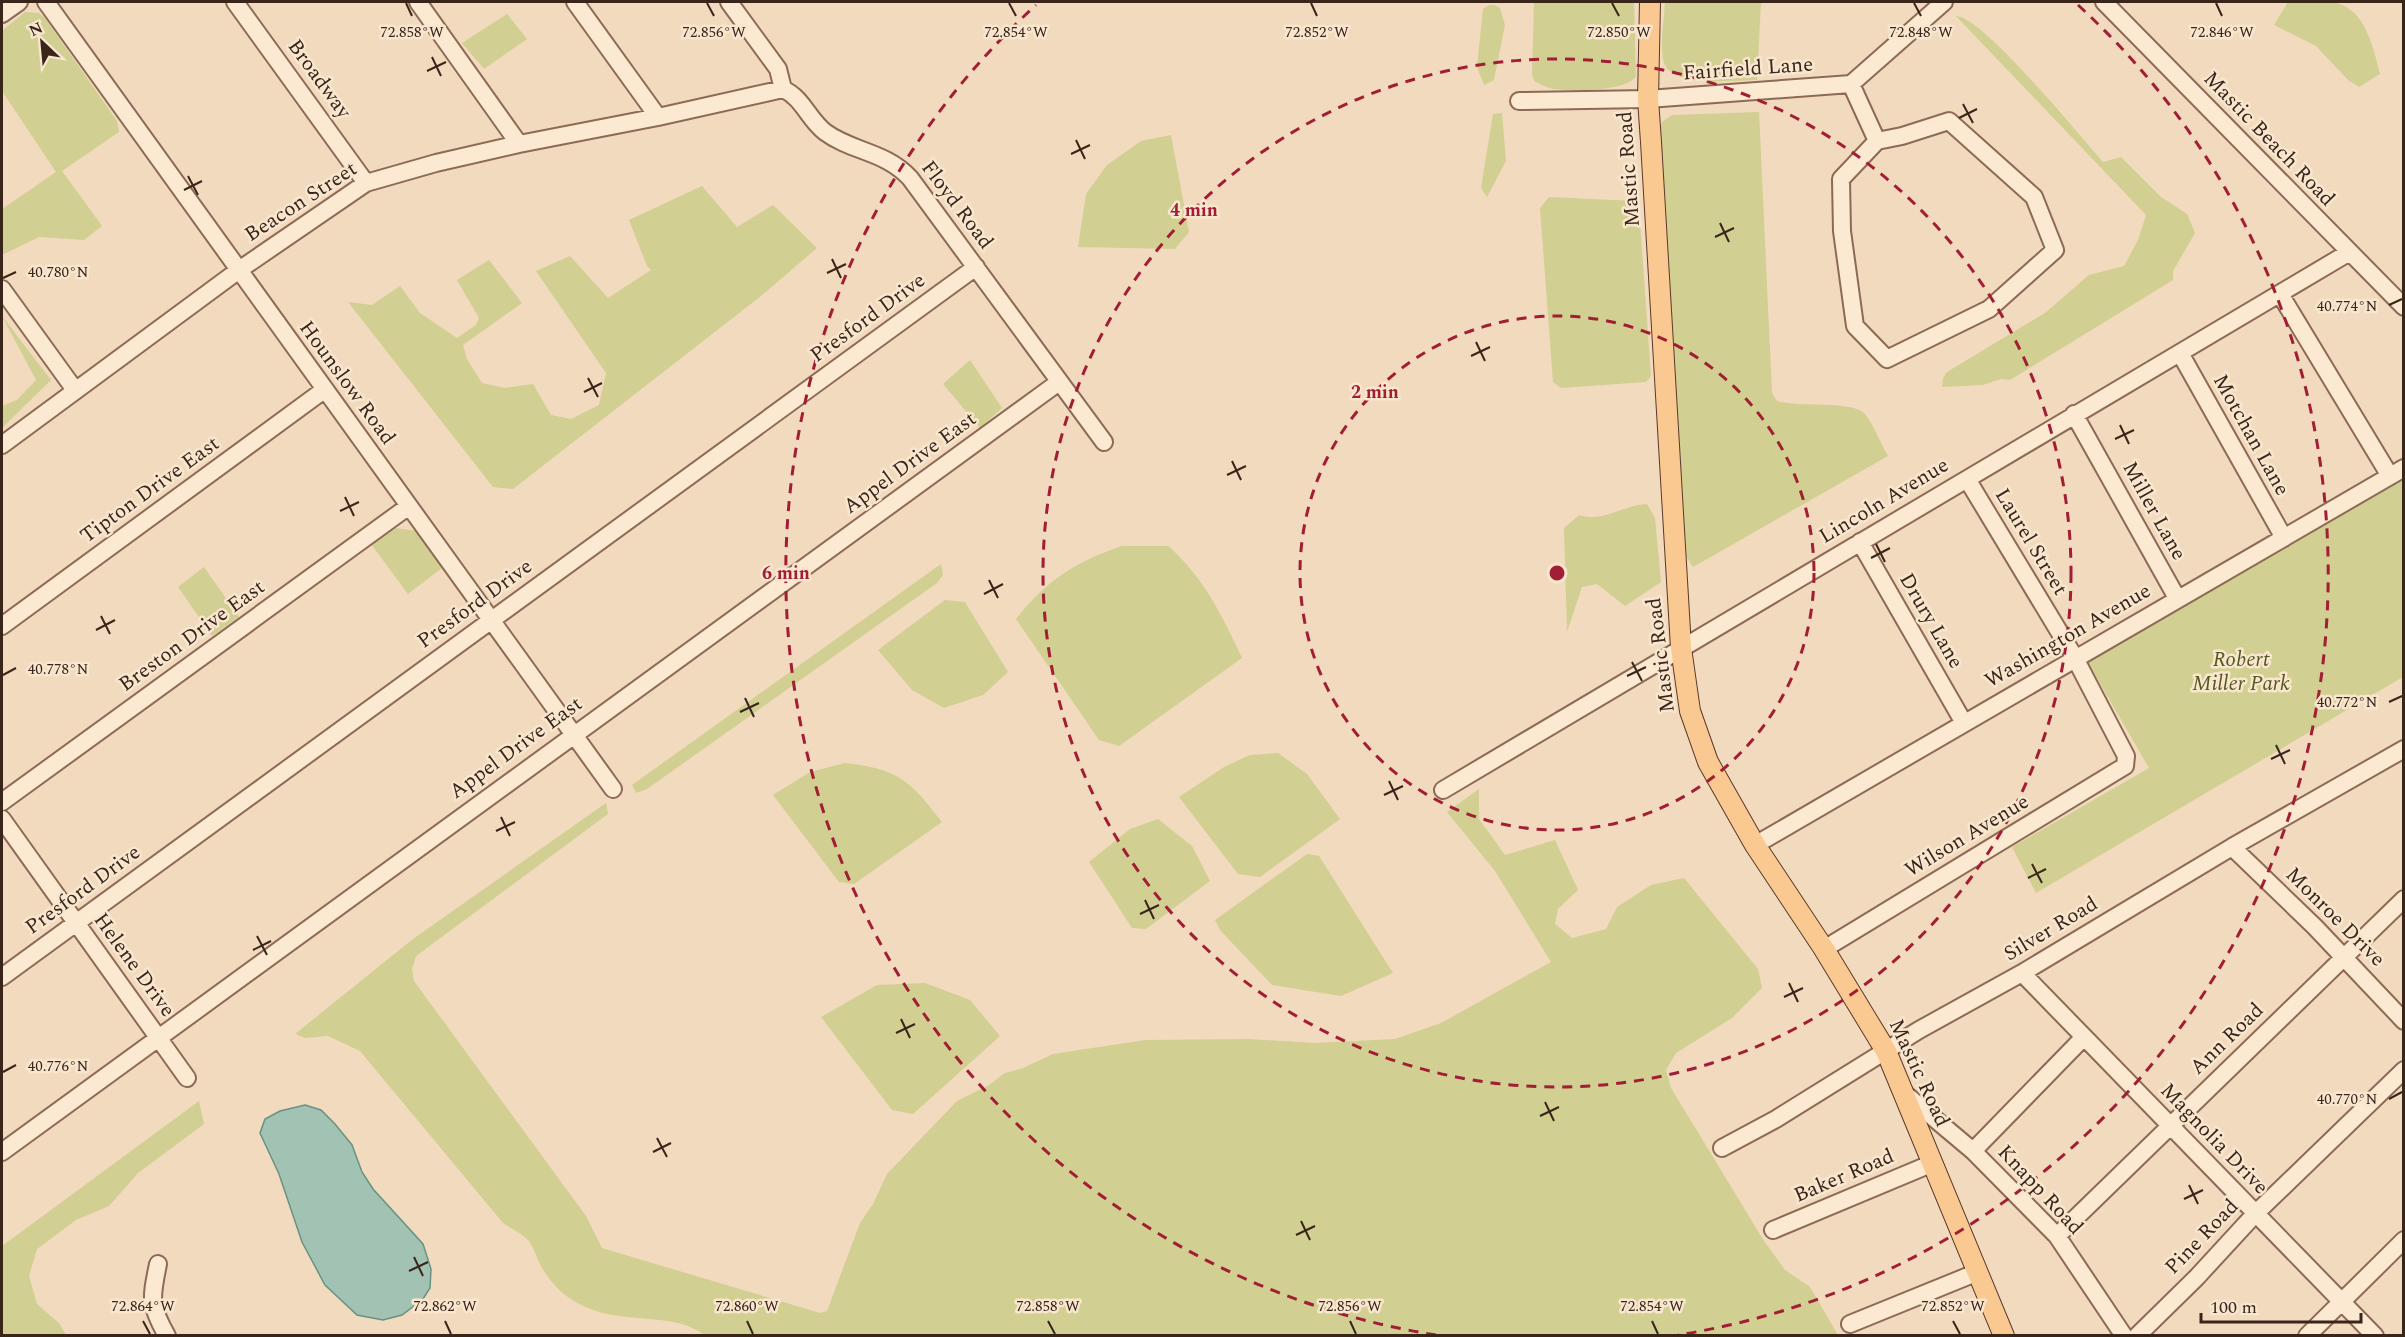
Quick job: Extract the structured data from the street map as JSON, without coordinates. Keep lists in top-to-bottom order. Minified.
{"streets":{"main road":["Mastic Road"],"street":["Fairfield Lane","Broadway","Mastic Beach Road","Beacon Street","Floyd Road","Presford Drive","Hounslow Road","Motchan Lane","Appel Drive East","Tipton Drive East","Lincoln Avenue","Miller Lane","Laurel Street","Drury Lane","Breston Drive East","Washington Avenue","Wilson Avenue","Monroe Drive","Silver Road","Helene Drive","Ann Road","Magnolia Drive","Baker Road","Knapp Road","Pine Road"]},"crossings":[["Fairfield Lane","Mastic Road"],["Broadway","Beacon Street"],["Mastic Beach Road","Lincoln Avenue"],["Mastic Road","Lincoln Avenue"],["Mastic Road","Washington Avenue"],["Mastic Road","Wilson Avenue"],["Mastic Road","Silver Road"],["Mastic Road","Baker Road"],["Mastic Road","Knapp Road"],["Beacon Street","Floyd Road"],["Beacon Street","Hounslow Road"],["Floyd Road","Presford Drive"],["Floyd Road","Appel Drive East"],["Presford Drive","Hounslow Road"],["Presford Drive","Helene Drive"],["Hounslow Road","Appel Drive East"],["Hounslow Road","Tipton Drive East"],["Hounslow Road","Breston Drive East"],["Motchan Lane","Lincoln Avenue"],["Motchan Lane","Washington Avenue"],["Appel Drive East","Helene Drive"],["Lincoln Avenue","Miller Lane"],["Lincoln Avenue","Laurel Street"],["Lincoln Avenue","Drury Lane"],["Miller Lane","Washington Avenue"],["Laurel Street","Washington Avenue"],["Laurel Street","Wilson Avenue"],["Drury Lane","Washington Avenue"],["Monroe Drive","Silver Road"],["Monroe Drive","Ann Road"],["Silver Road","Magnolia Drive"],["Ann Road","Magnolia Drive"],["Ann Road","Knapp Road"],["Magnolia Drive","Pine Road"]],"parks":["Robert Miller Park"],"scale_bar":"100 m","north":"top left","coordinates":["72.858°W","72.856°W","72.854°W","72.852°W","72.850°W","72.846°W","72.848°W","40.780°N","40.774°N","40.778°N","40.772°N","40.776°N","40.770°N","72.864°W","72.862°W","72.860°W"],"rings":["4 min","2 min","6 min"]}
